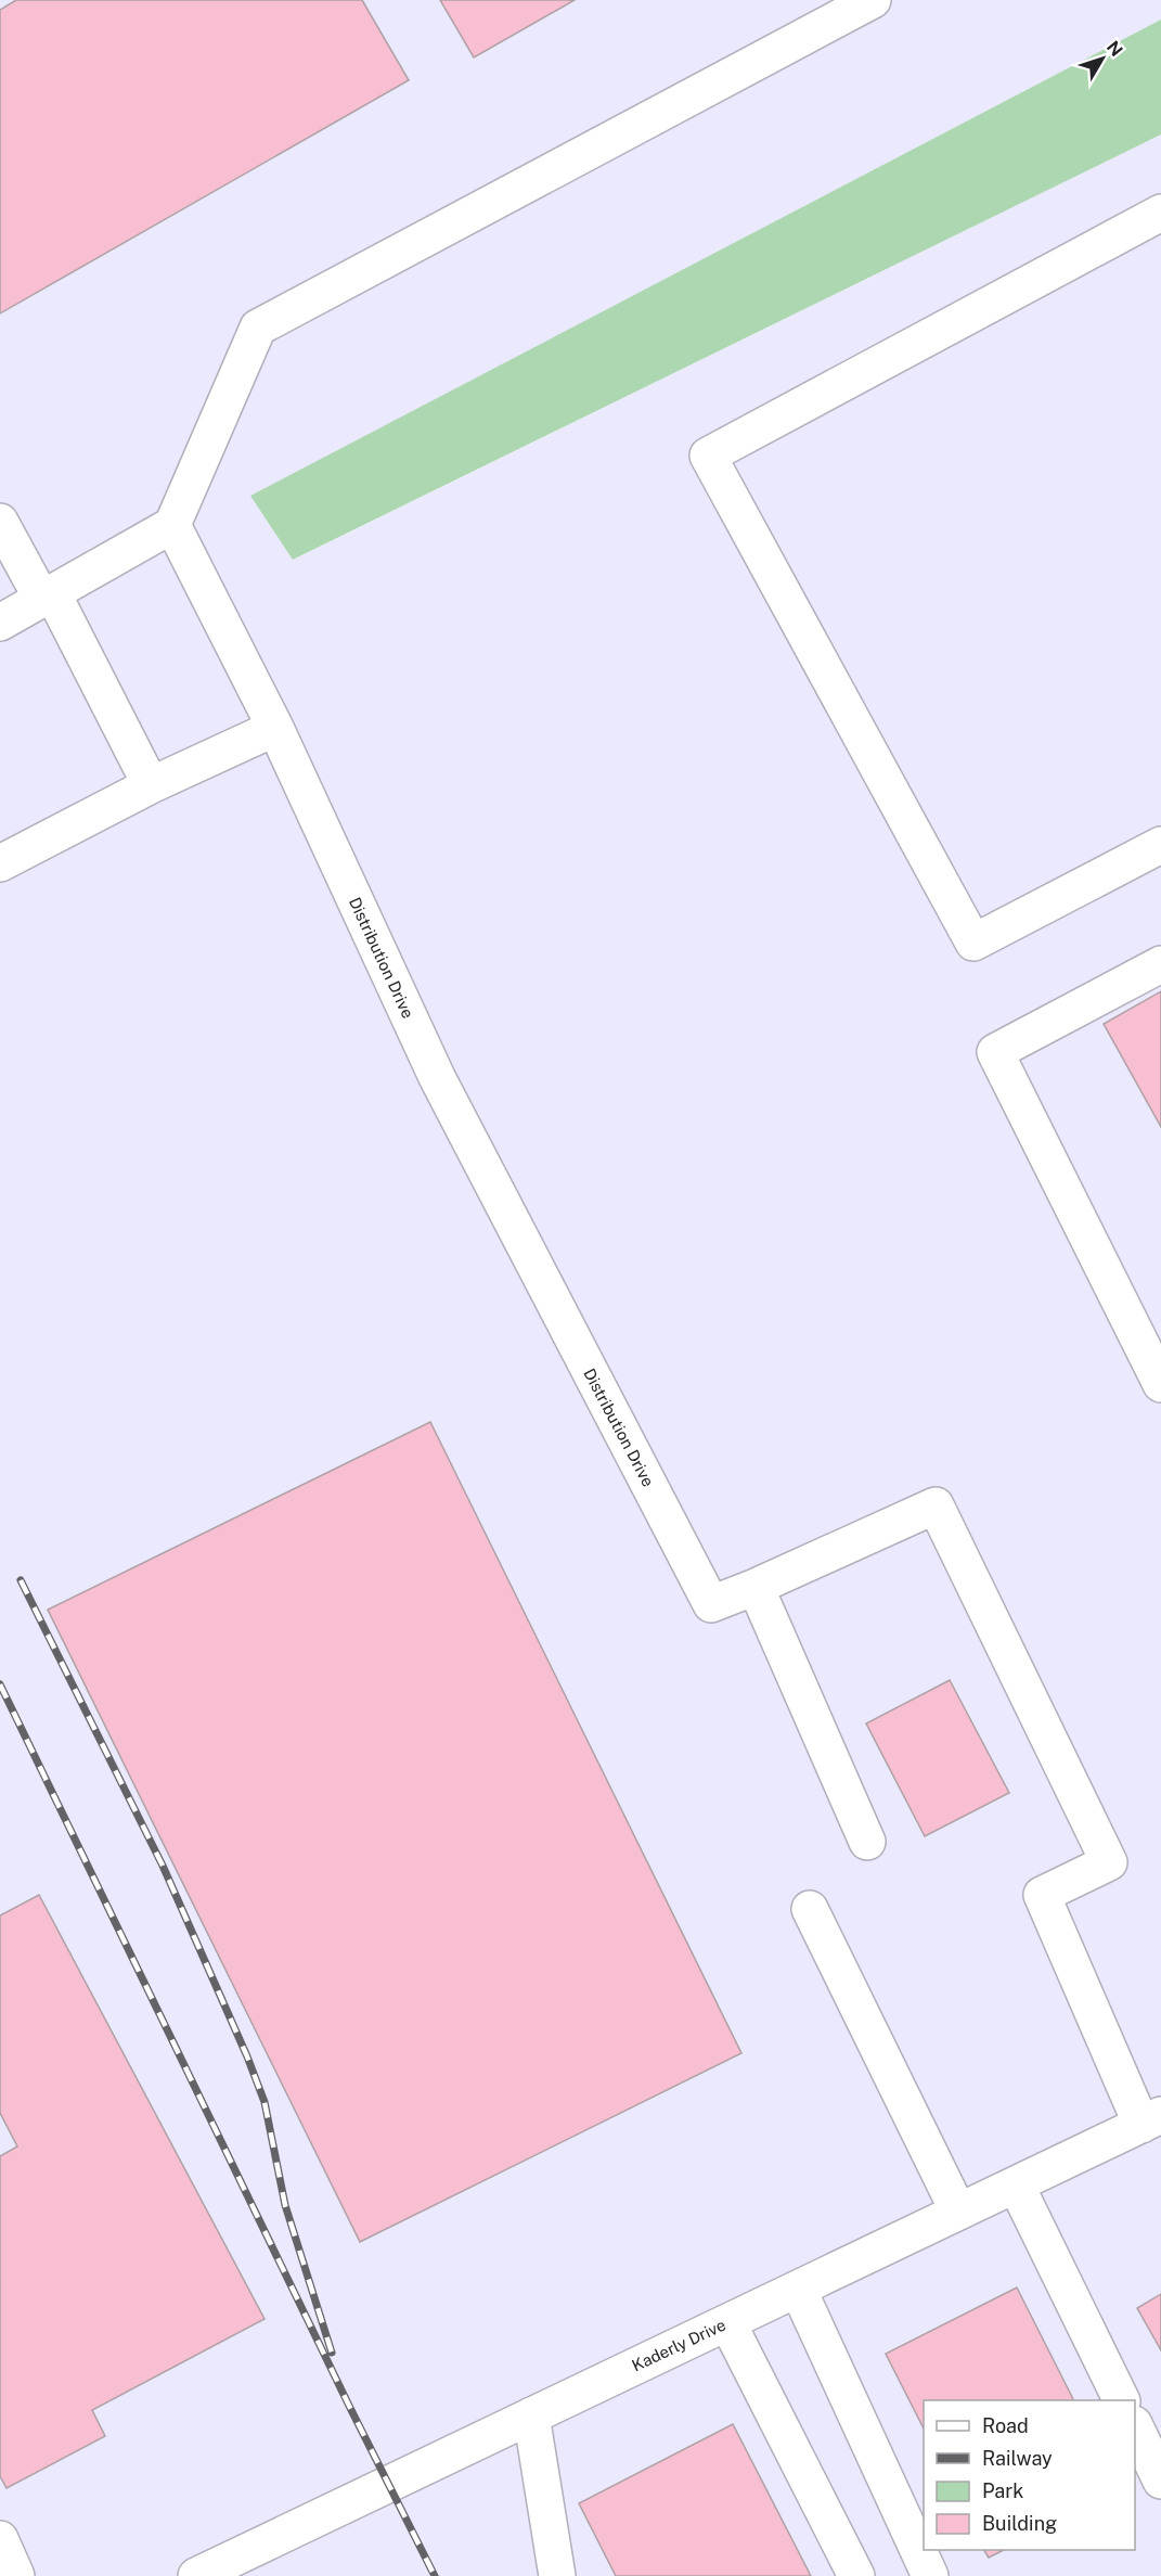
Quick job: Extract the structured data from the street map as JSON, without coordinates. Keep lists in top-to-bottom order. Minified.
{"streets":{"street":["Distribution Drive","Kaderly Drive"]},"legend":["Road","Railway","Park","Building"],"north":"top right"}
